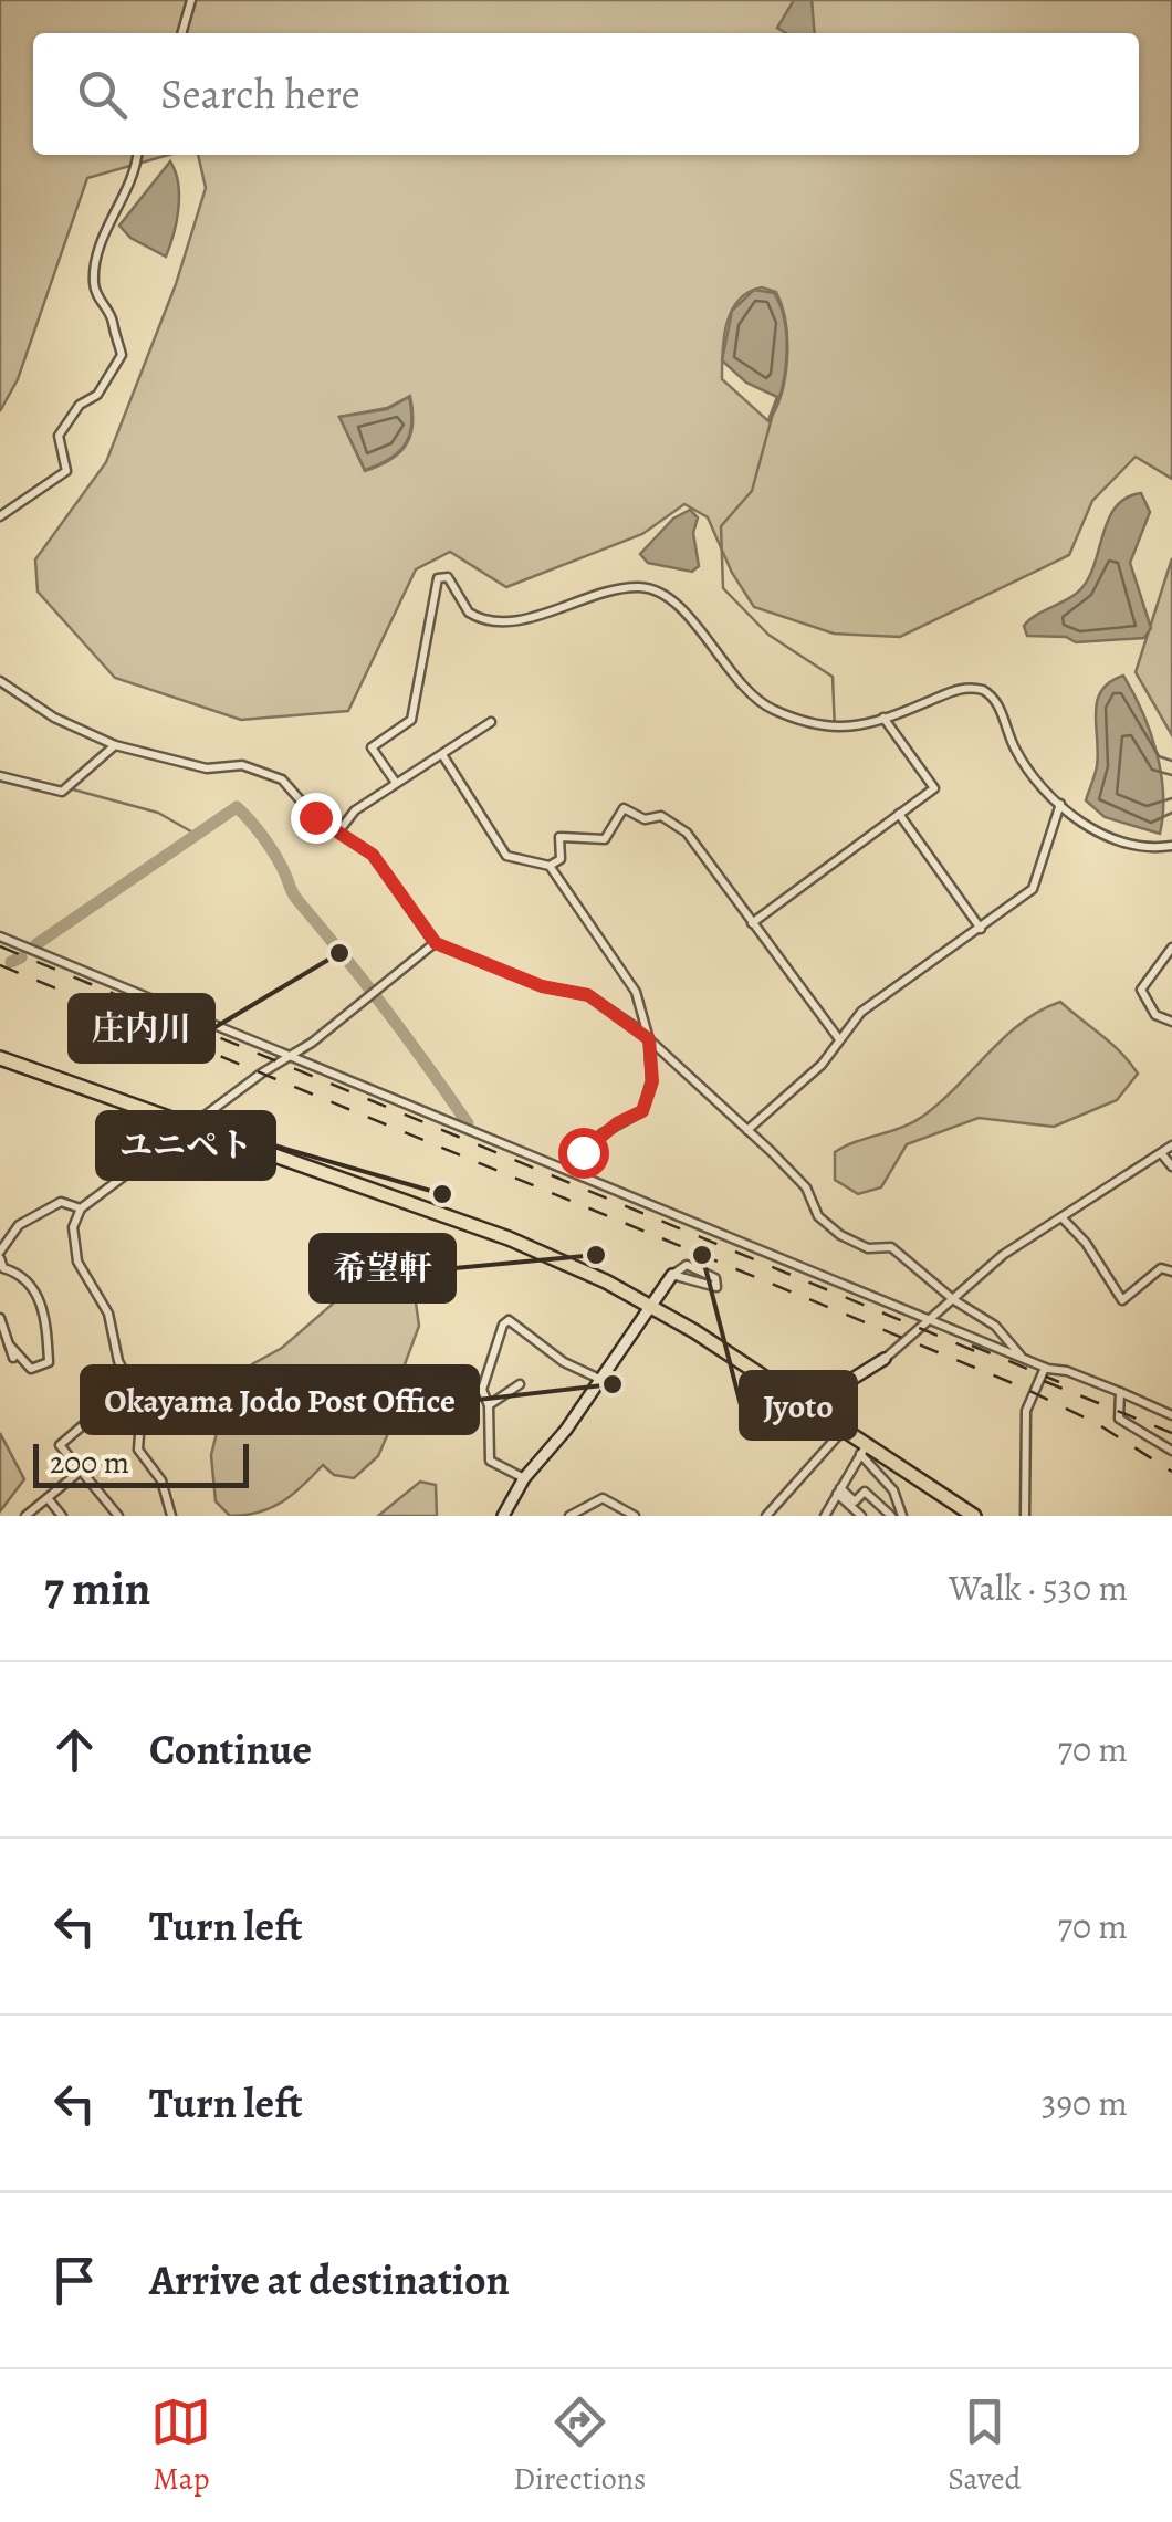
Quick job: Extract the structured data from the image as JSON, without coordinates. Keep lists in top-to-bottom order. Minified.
{"places":["庄内川","ユニペト","希望軒","Jyoto","Okayama Jodo Post Office"],"scale_bar":"200 m","page":{"search":"Search here","scale":"200 m","heading":["7 min","Walk · 530 m"],"list":[["Continue","70 m"],["Turn left","70 m"],["Turn left","390 m"],"Arrive at destination"],"nav":["Map","Directions","Saved"]}}
